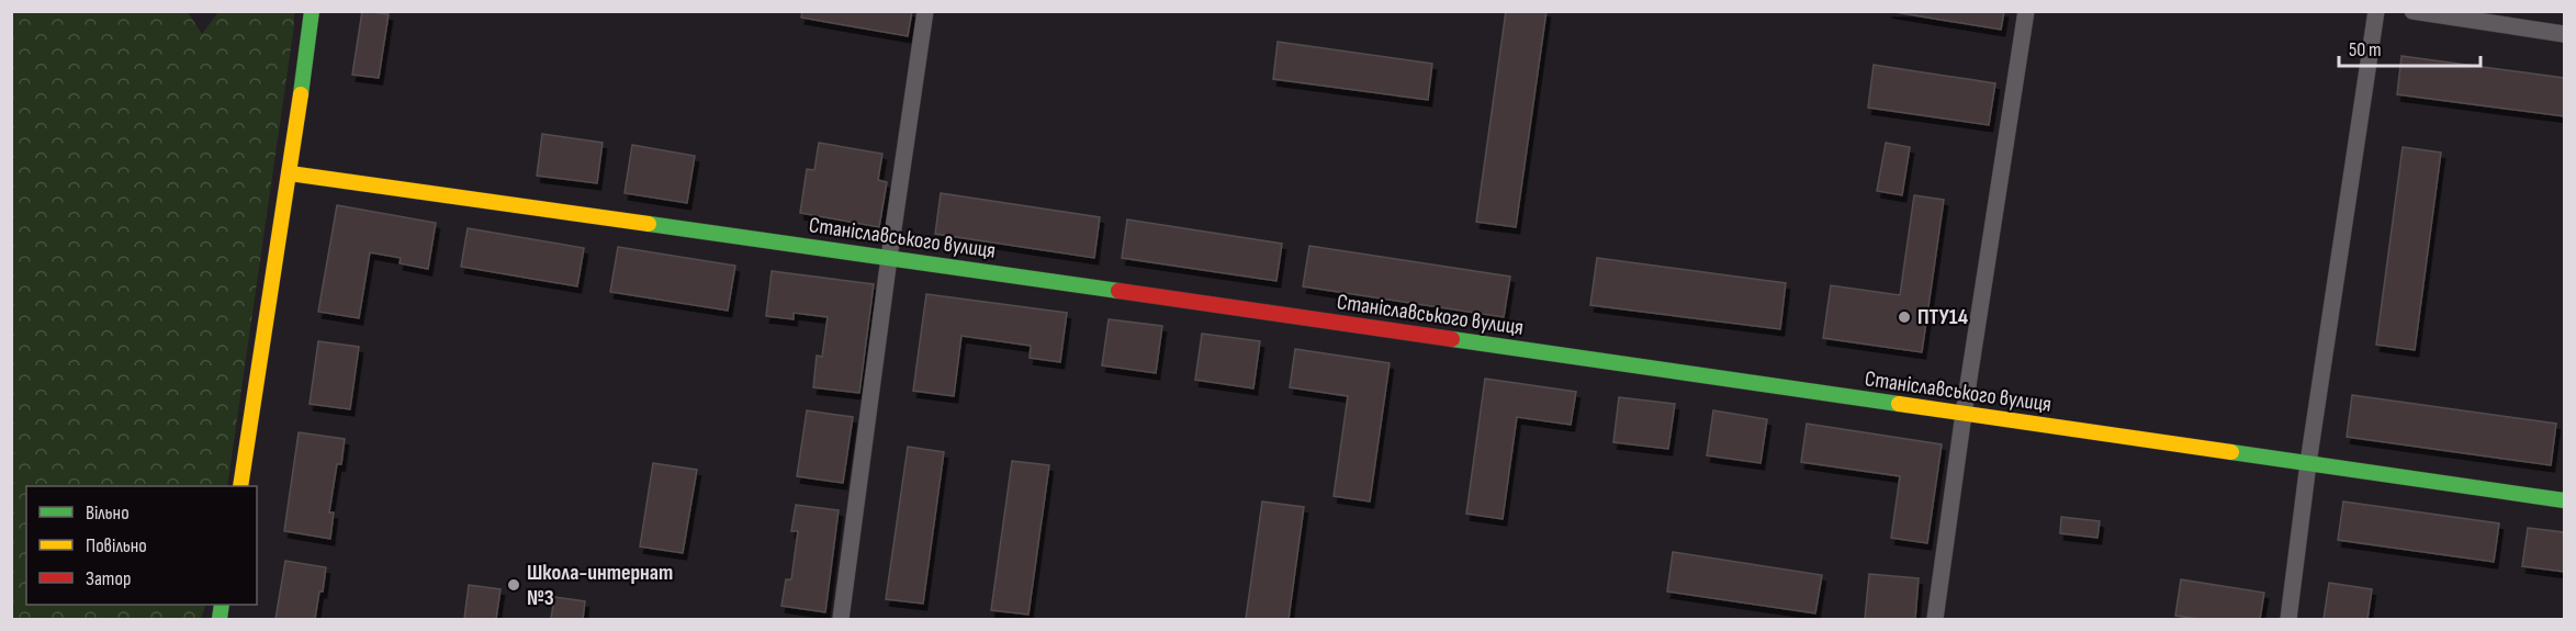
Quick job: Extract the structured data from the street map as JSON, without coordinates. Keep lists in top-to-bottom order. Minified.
{"streets":{"street":["Станіславського вулиця"]},"places":["ПТУ14","Школа-интернат №3"],"legend":["Вільно","Повільно","Затор"],"scale_bar":"50 m"}
